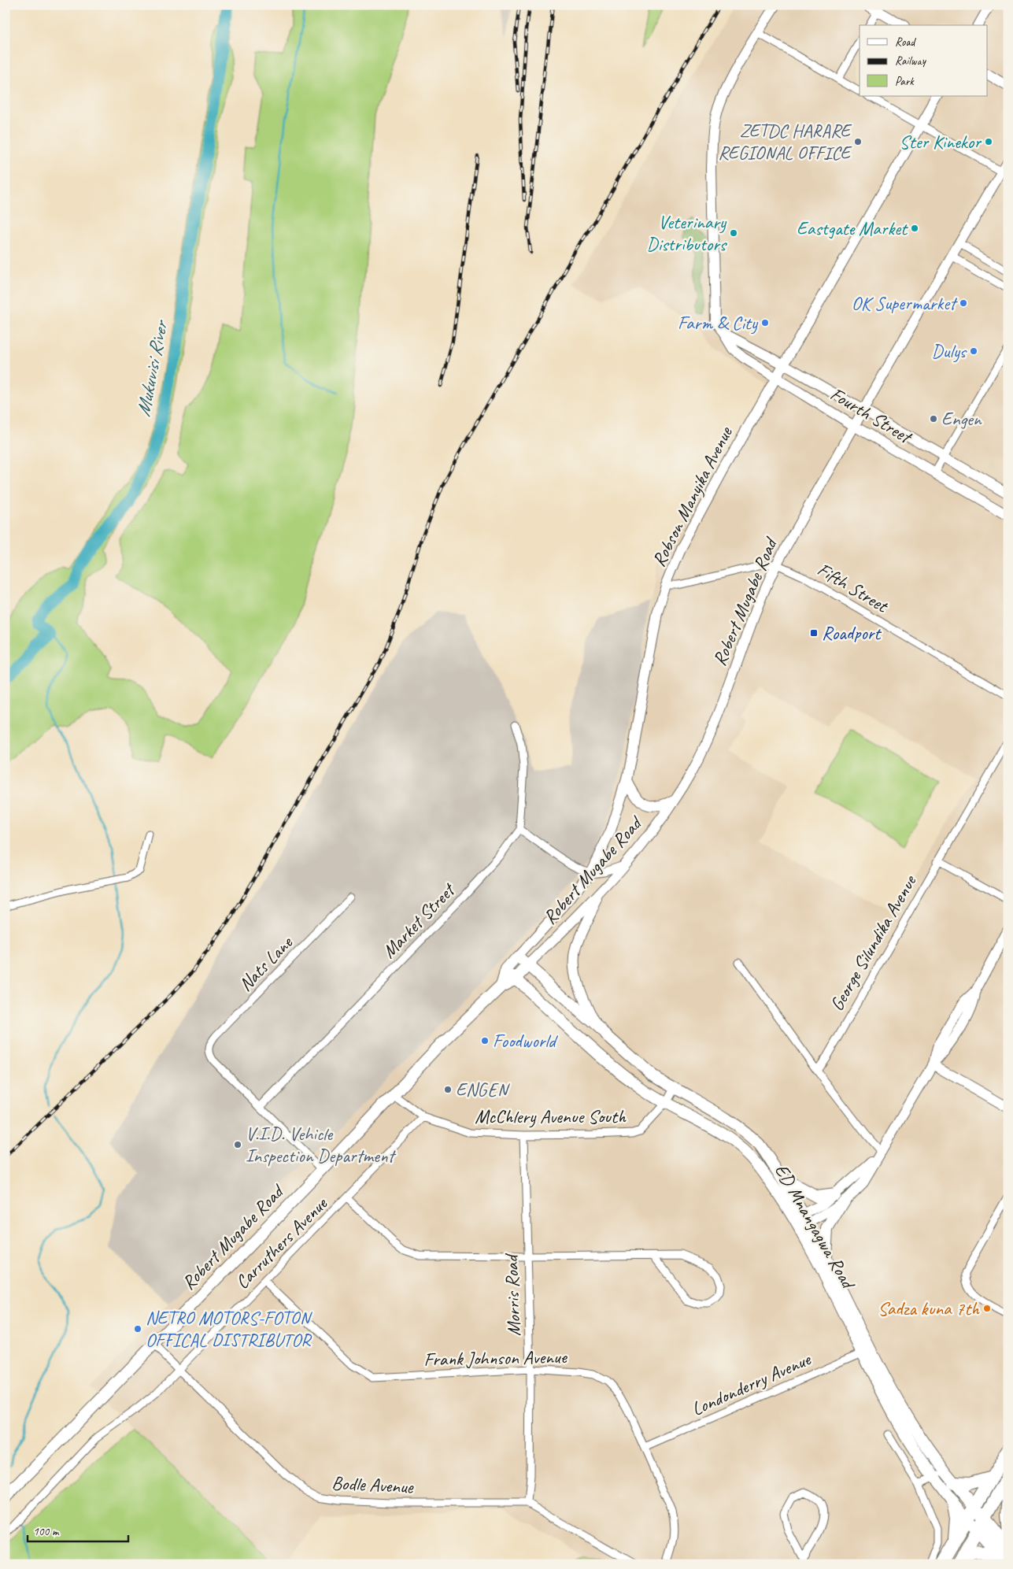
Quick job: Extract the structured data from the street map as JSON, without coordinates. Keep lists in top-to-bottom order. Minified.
{"streets":{"highway":["ED Mnangagwa Road"],"main road":["Fourth Street","Robson Manyika Avenue","Robert Mugabe Road"],"street":["Fifth Street","Market Street","George Silundika Avenue","Nats Lane","McChlery Avenue South","Carruthers Avenue","Morris Road","Frank Johnson Avenue","Londonderry Avenue","Bodle Avenue"]},"crossings":[["Fourth Street","Robson Manyika Avenue"],["Fourth Street","Robert Mugabe Road"],["Robson Manyika Avenue","Fifth Street"],["Robson Manyika Avenue","Robert Mugabe Road"],["Robson Manyika Avenue","ED Mnangagwa Road"],["Fifth Street","Robert Mugabe Road"],["Robert Mugabe Road","McChlery Avenue South"],["Robert Mugabe Road","ED Mnangagwa Road"],["Robert Mugabe Road","Bodle Avenue"],["Market Street","Nats Lane"],["McChlery Avenue South","ED Mnangagwa Road"],["McChlery Avenue South","Carruthers Avenue"],["McChlery Avenue South","Morris Road"],["ED Mnangagwa Road","Londonderry Avenue"],["Carruthers Avenue","Frank Johnson Avenue"],["Carruthers Avenue","Bodle Avenue"],["Morris Road","Frank Johnson Avenue"],["Morris Road","Bodle Avenue"],["Frank Johnson Avenue","Londonderry Avenue"]],"water":["Mukuvisi River"],"places":{"other":["ZETDC HARARE REGIONAL OFFICE","Ster Kinekor","Eastgate Market","Veterinary Distributors","OK Supermarket","Farm & City","Dulys","Engen","Foodworld","ENGEN","V.I.D. Vehicle Inspection Department","Sadza kuna 7th","NETRO MOTORS-FOTON OFFICAL DISTRIBUTOR"],"transit":["Roadport"]},"legend":["Road","Railway","Park"],"scale_bar":"100 m"}
